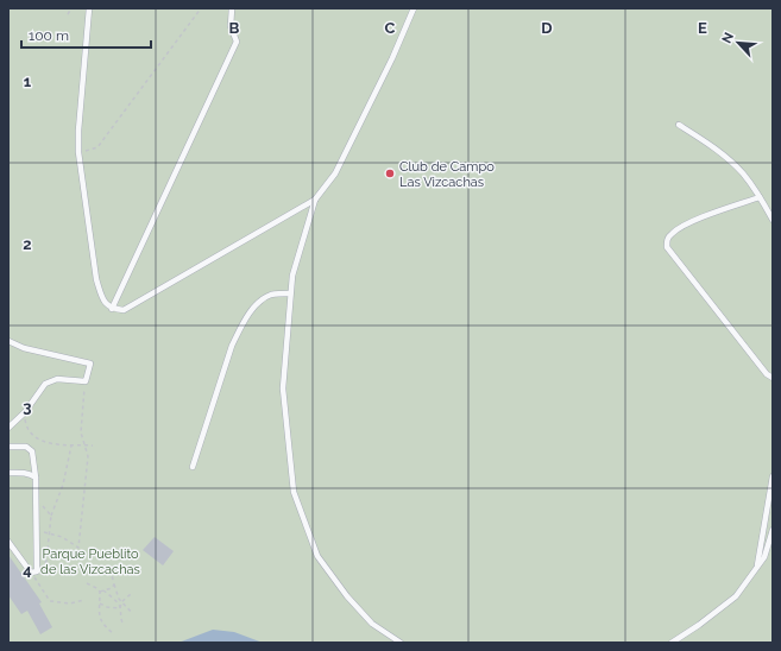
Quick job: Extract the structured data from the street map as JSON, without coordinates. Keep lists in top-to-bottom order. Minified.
{"parks":["Parque Pueblito de las Vizcachas"],"places":["Club de Campo Las Vizcachas"],"scale_bar":"100 m","north":"top left","grid":{"columns":["B","C","D","E"],"rows":["1","2","3","4"]}}
